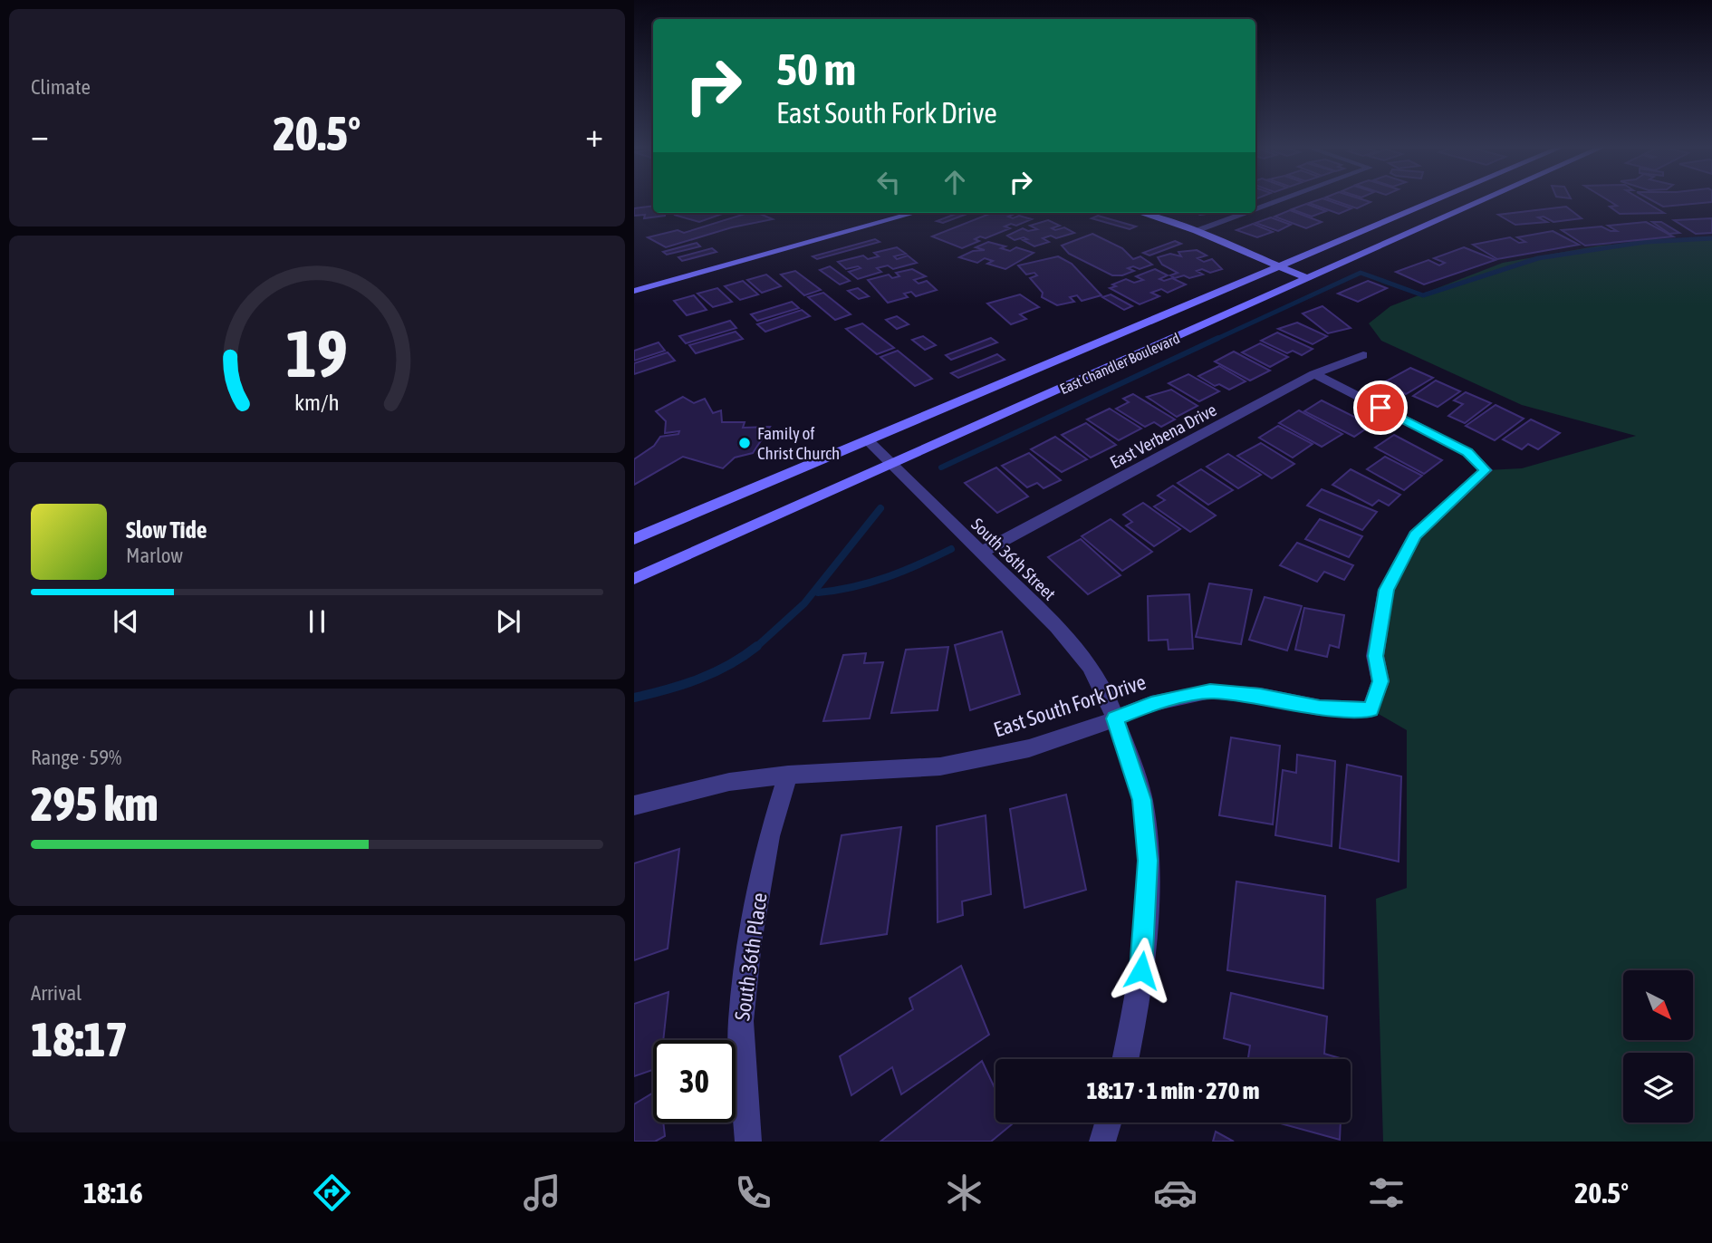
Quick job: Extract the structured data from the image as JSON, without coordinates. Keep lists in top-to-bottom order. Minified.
{"streets":{"main road":["East Chandler Boulevard"],"street":["East Verbena Drive","South 36th Street","East South Fork Drive","South 36th Place"]},"crossings":[["East Chandler Boulevard","South 36th Street"],["East Verbena Drive","South 36th Street"],["East Verbena Drive","East South Fork Drive"],["South 36th Street","East South Fork Drive"],["East South Fork Drive","South 36th Place"]],"places":["Family of Christ Church"],"north":"bottom right","page":{"tile":["Climate",["Range · 59%","295 km"],["Arrival","18:17"]],"turn":["50 m","East South Fork Drive"],"heat":["−","20.5°","+"],"song":["Slow Tide","Marlow"],"limit":"30","trip":"18:17 · 1 min · 270 m","tabs":["18:16","20.5°"],"gauge":["19","km/h"]}}
